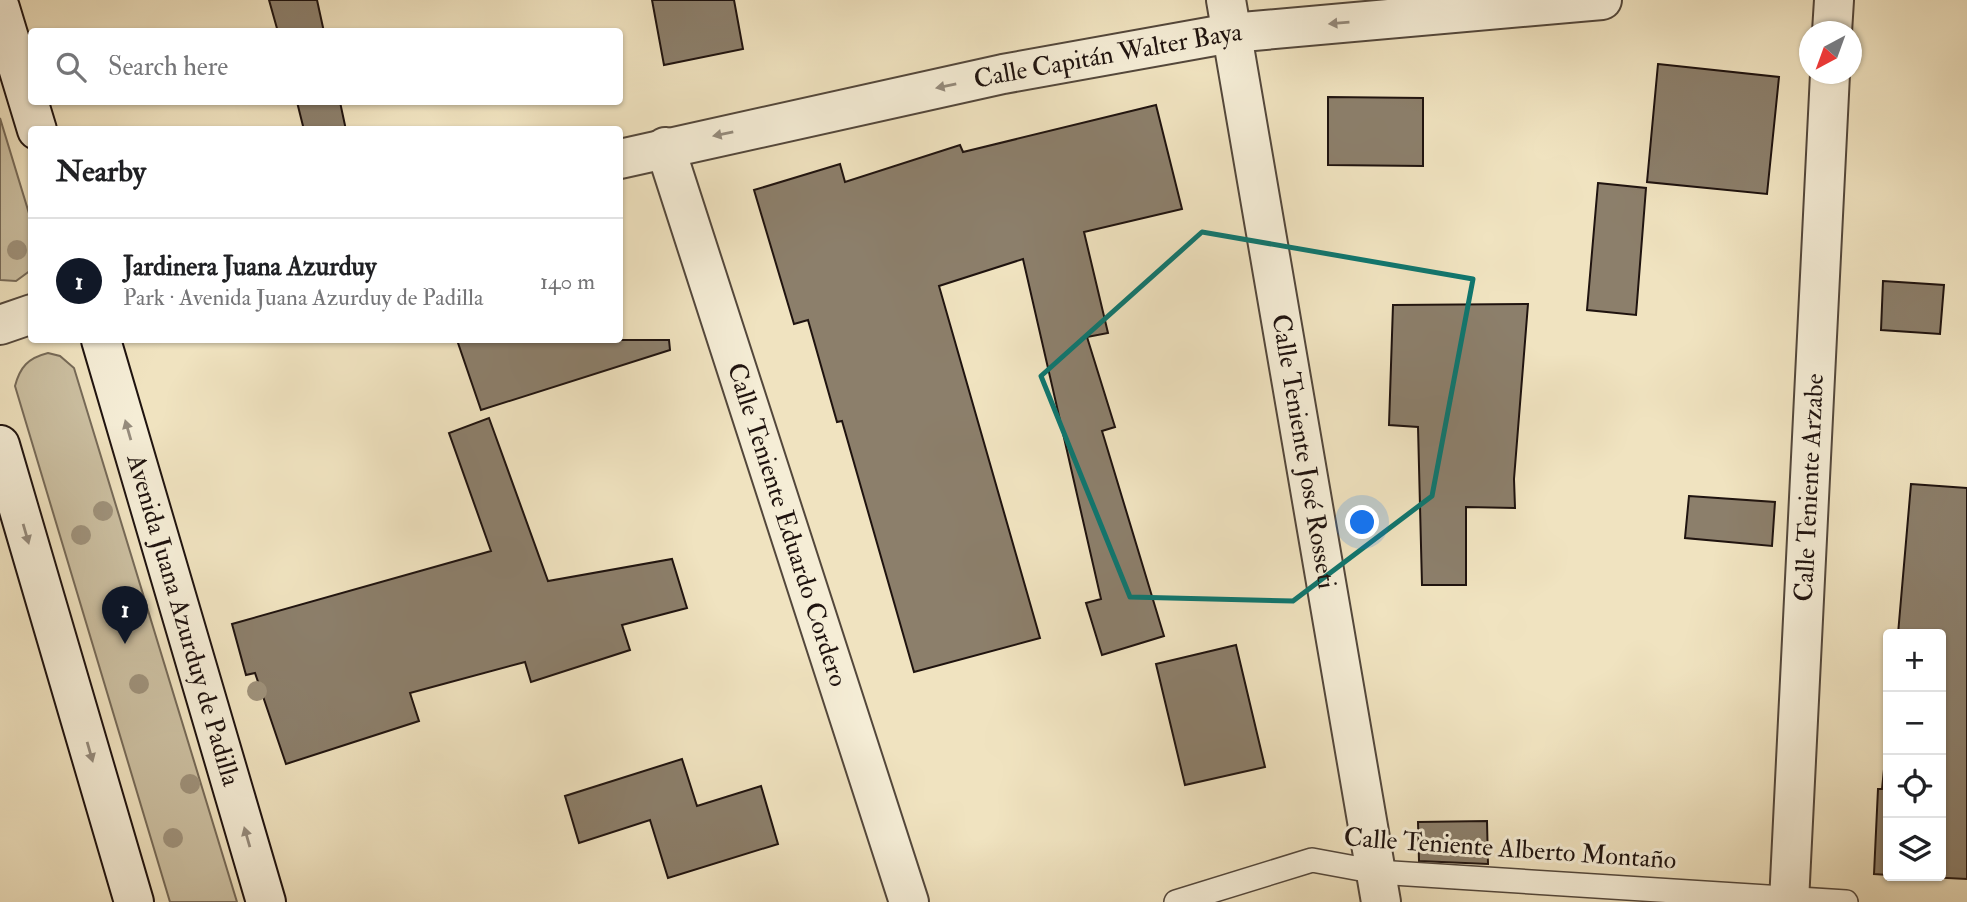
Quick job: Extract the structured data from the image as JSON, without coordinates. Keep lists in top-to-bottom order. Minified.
{"streets":{"street":["Calle Capitán Walter Baya","Calle Teniente José Rosseti","Calle Teniente Arzabe","Calle Teniente Eduardo Cordero","Avenida Juana Azurduy de Padilla"],"lane":["Calle Teniente Alberto Montaño"]},"crossings":[["Calle Capitán Walter Baya","Calle Teniente José Rosseti"],["Calle Capitán Walter Baya","Calle Teniente Eduardo Cordero"],["Calle Teniente José Rosseti","Calle Teniente Alberto Montaño"],["Calle Teniente Arzabe","Calle Teniente Alberto Montaño"]],"one_way":["Calle Capitán Walter Baya"],"north":"bottom left","page":{"search":"Search here","heading":"Nearby","list":[{"mark":"1","name":"Jardinera Juana Azurduy","note":"Park · Avenida Juana Azurduy de Padilla","value":"140 m"}],"pins":"1","map_buttons":["+","−"]}}
